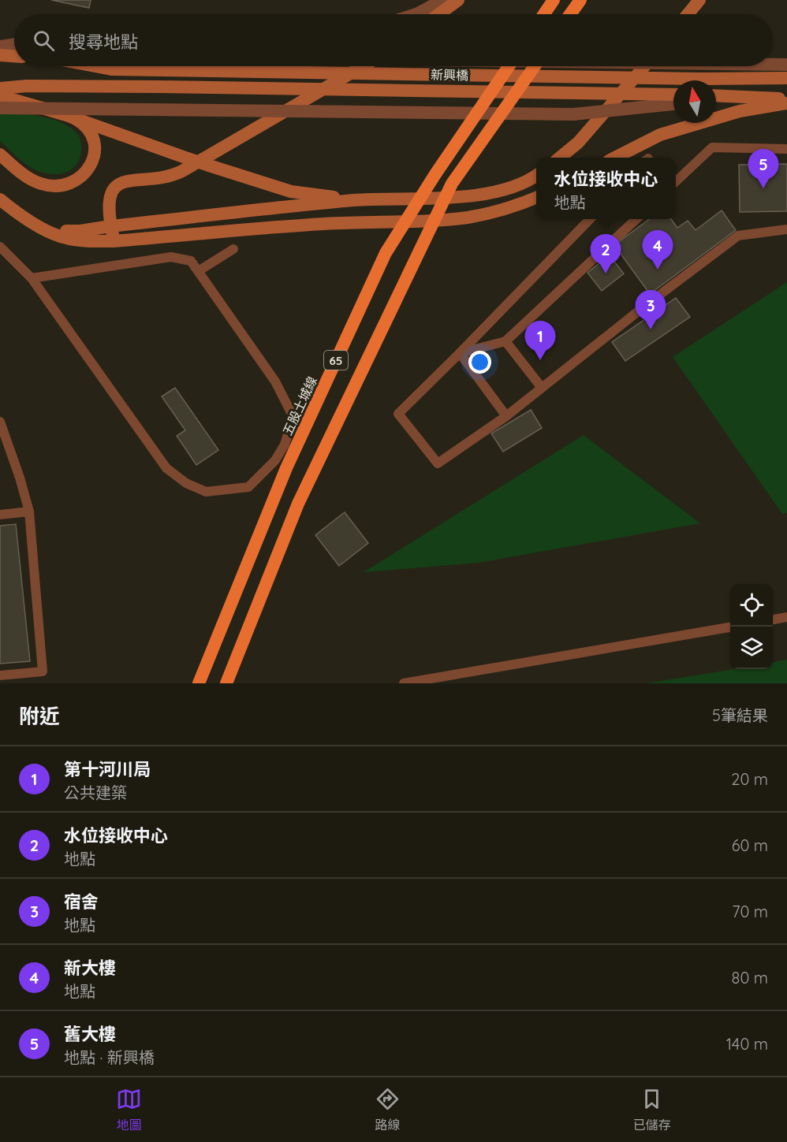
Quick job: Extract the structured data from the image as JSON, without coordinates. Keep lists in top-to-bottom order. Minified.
{"streets":{"highway":["65","五股土城線"],"main road":["新興橋"]},"north":"top","page":{"search":"搜尋地點","pins":["5","4","2","3","1"],"popup":["水位接收中心","地點"],"heading":["附近","5筆結果"],"list":[{"mark":"1","name":"第十河川局","note":"公共建築","value":"20 m"},{"mark":"2","name":"水位接收中心","note":"地點","value":"60 m"},{"mark":"3","name":"宿舍","note":"地點","value":"70 m"},{"mark":"4","name":"新大樓","note":"地點","value":"80 m"},{"mark":"5","name":"舊大樓","note":"地點 · 新興橋","value":"140 m"}],"nav":["地圖","路線","已儲存"]}}
